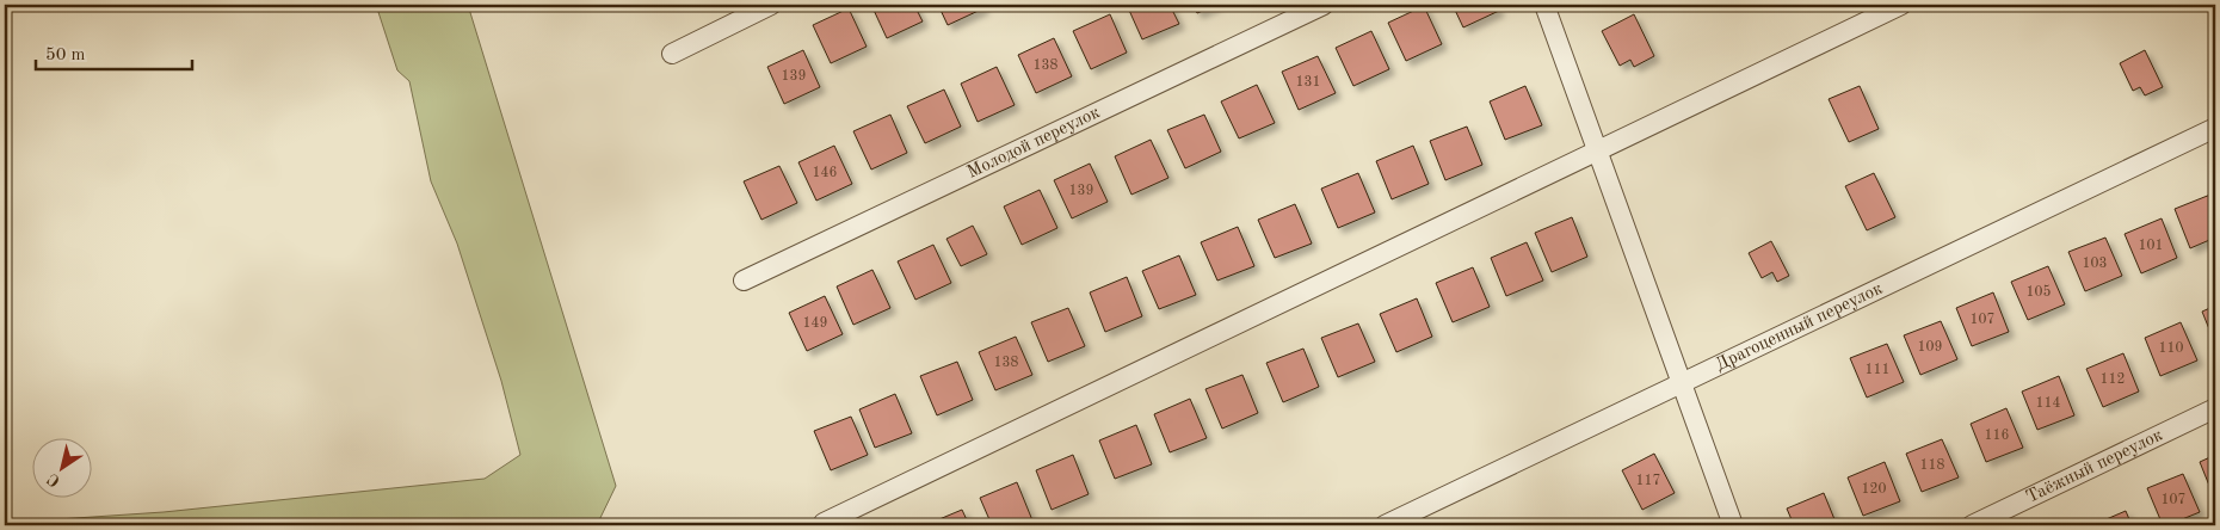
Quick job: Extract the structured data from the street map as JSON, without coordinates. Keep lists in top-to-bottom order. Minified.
{"streets":{"street":["Молодой переулок","Драгоценный переулок","Таёжный переулок"]},"house_numbers":["138","139","131","146","139","101","103","105","107","149","109","110","138","111","112","114","116","118","117","120","107"],"scale_bar":"50 m","north":"bottom left"}
